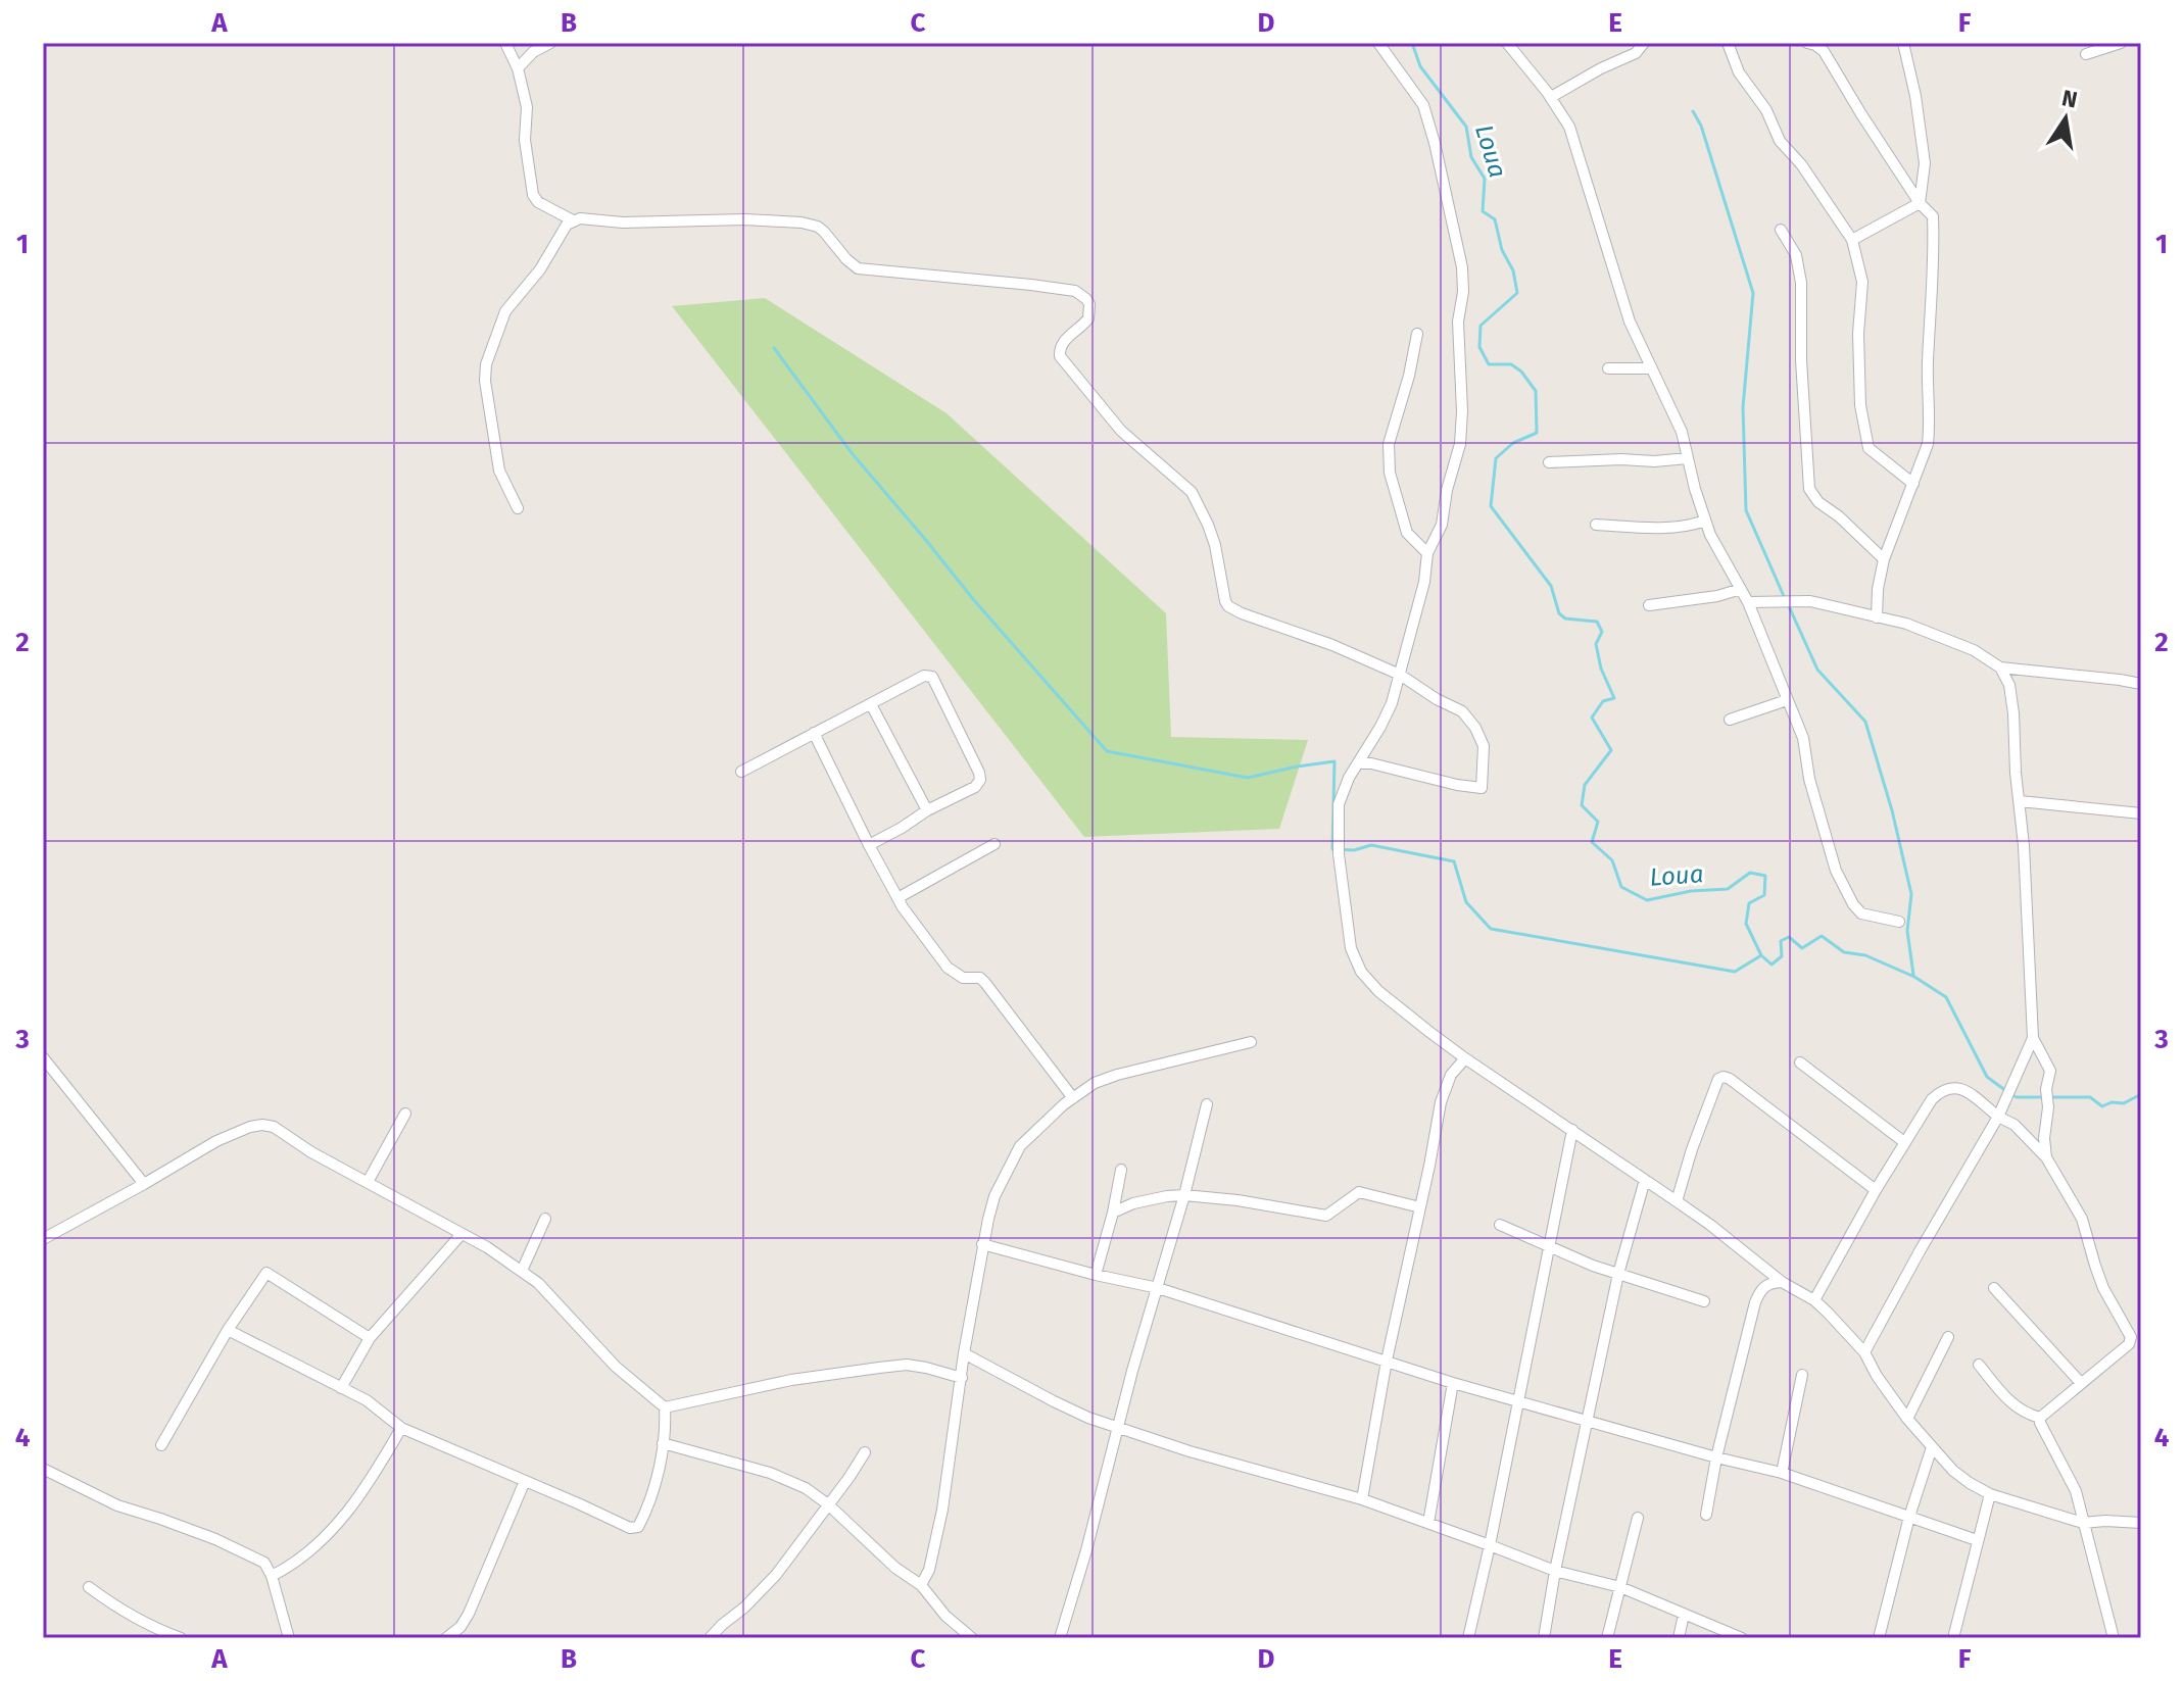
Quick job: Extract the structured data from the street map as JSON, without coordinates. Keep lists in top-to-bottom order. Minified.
{"water":["Loua"],"north":"top","grid":{"columns":["A","B","C","D","E","F"],"rows":["1","2","3","4"]}}
